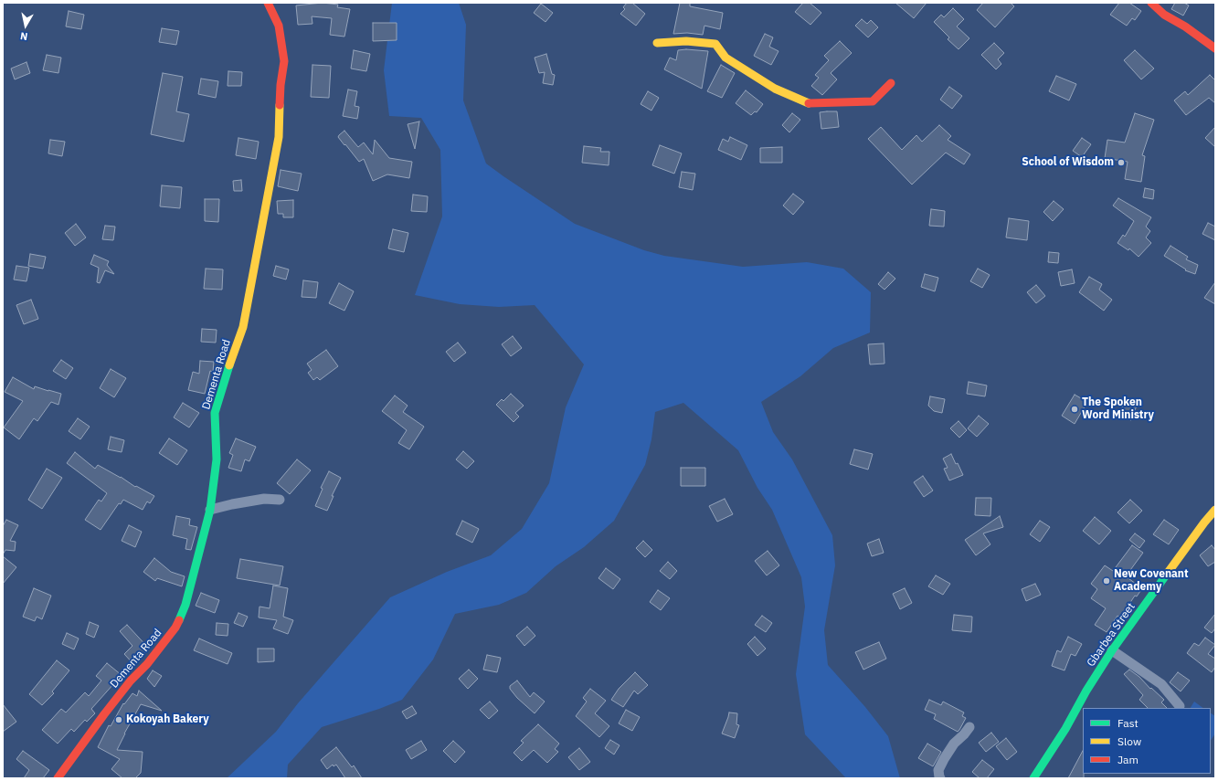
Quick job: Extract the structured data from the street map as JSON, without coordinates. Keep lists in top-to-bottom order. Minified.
{"streets":{"street":["Dementa Road","Gbarbea Street"]},"places":["School of Wisdom","The Spoken Word Ministry","New Covenant Academy","Kokoyah Bakery"],"legend":["Fast","Slow","Jam"],"north":"bottom"}
